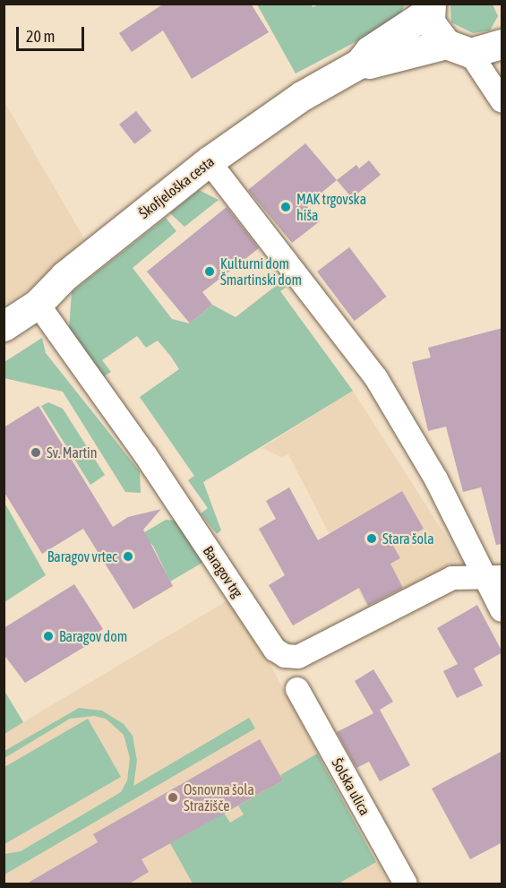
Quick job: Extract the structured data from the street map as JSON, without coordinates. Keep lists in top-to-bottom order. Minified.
{"streets":{"street":["Škofjeloška cesta","Baragov trg","Šolska ulica"]},"crossings":[["Škofjeloška cesta","Baragov trg"]],"places":["MAK trgovska hiša","Kulturni dom Šmartinski dom","Sv. Martin","Stara šola","Baragov vrtec","Baragov dom","Osnovna šola Stražišče"],"scale_bar":"20 m"}
